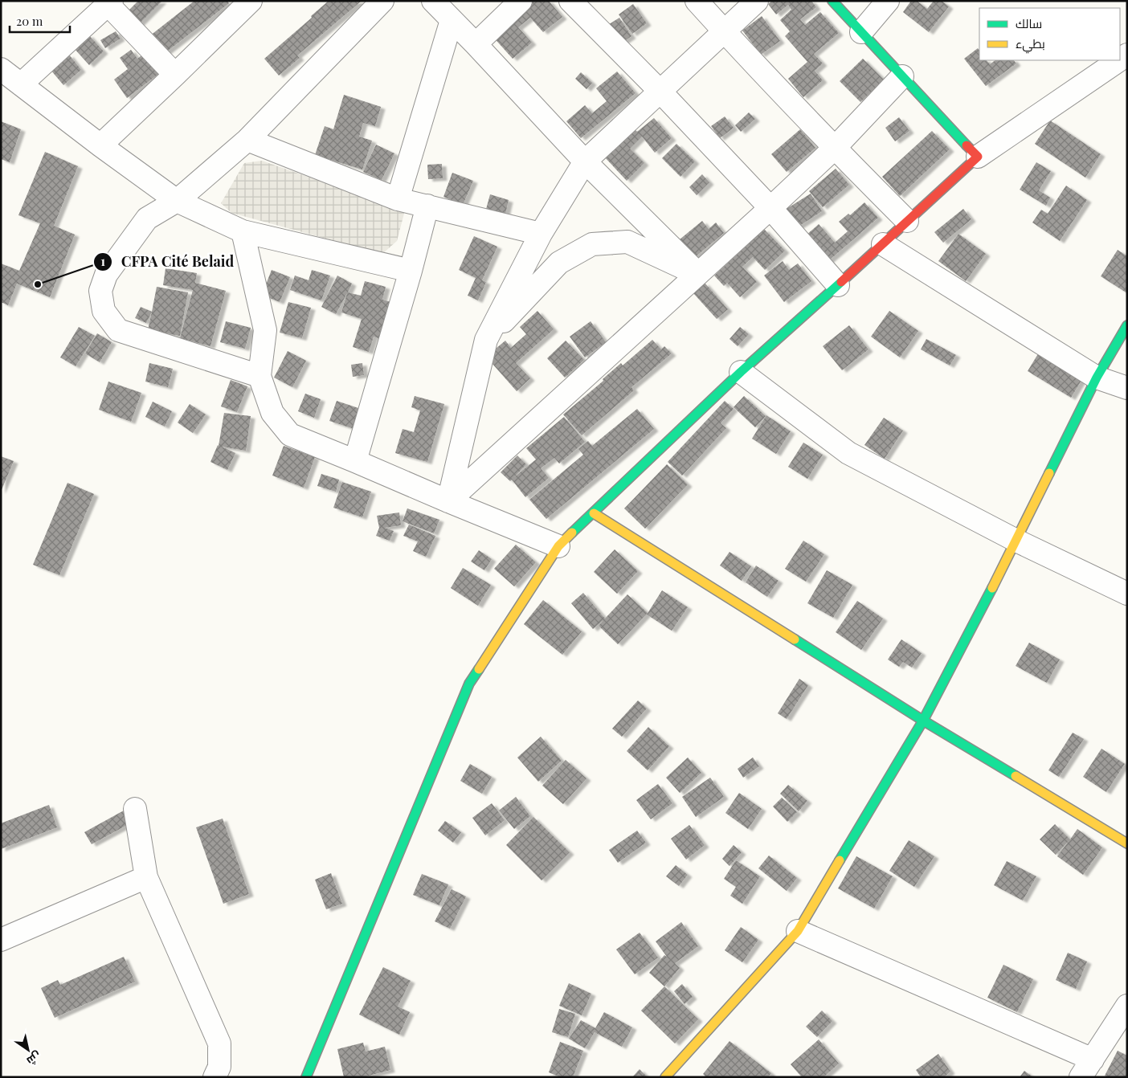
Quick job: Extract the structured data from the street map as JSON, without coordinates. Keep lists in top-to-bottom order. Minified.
{"places":["CFPA Cité Belaid"],"legend":["سالك","بطيء"],"scale_bar":"20 m","north":"bottom right"}
